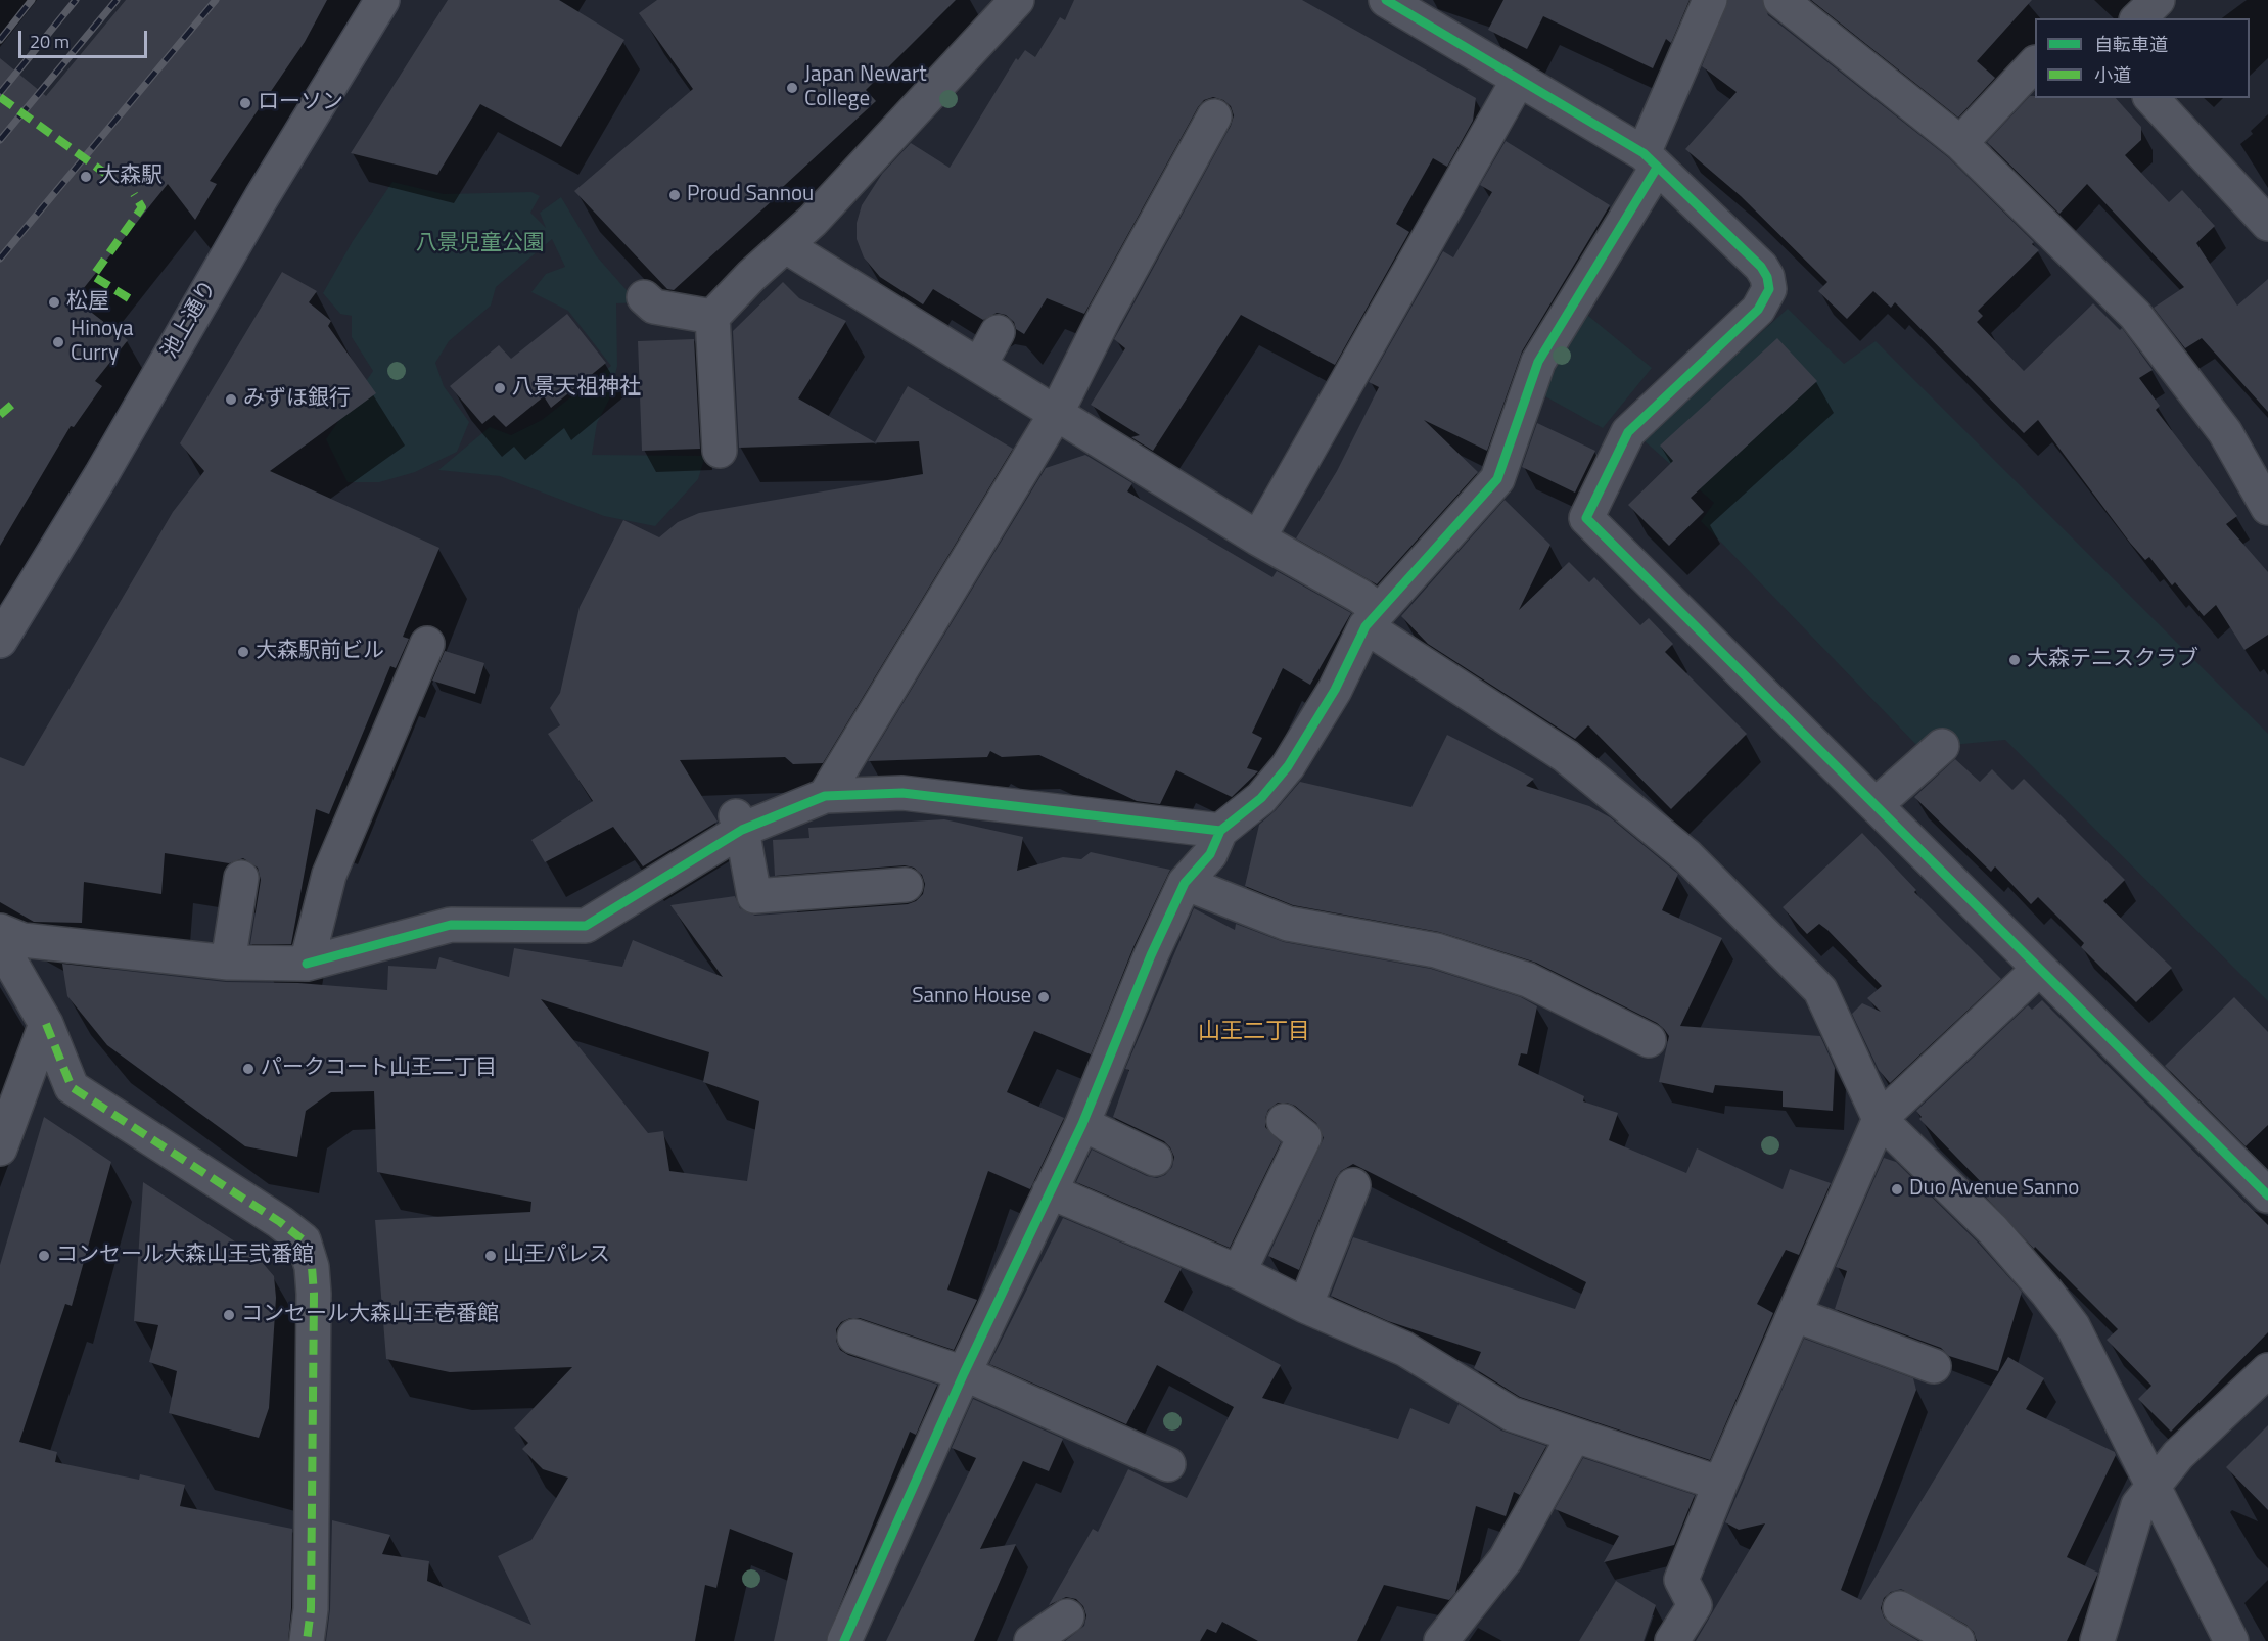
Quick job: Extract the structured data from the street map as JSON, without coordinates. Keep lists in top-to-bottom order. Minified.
{"streets":{"main road":["池上通り"]},"districts":["山王二丁目"],"parks":["八景児童公園"],"places":["Japan Newart College","ローソン","大森駅","Proud Sannou","松屋","Hinoya Curry","八景天祖神社","みずほ銀行","大森駅前ビル","大森テニスクラブ","Sanno House","パークコート山王二丁目","Duo Avenue Sanno","コンセール大森山王弐番館","山王パレス","コンセール大森山王壱番館"],"legend":["自転車道","小道"],"scale_bar":"20 m"}
